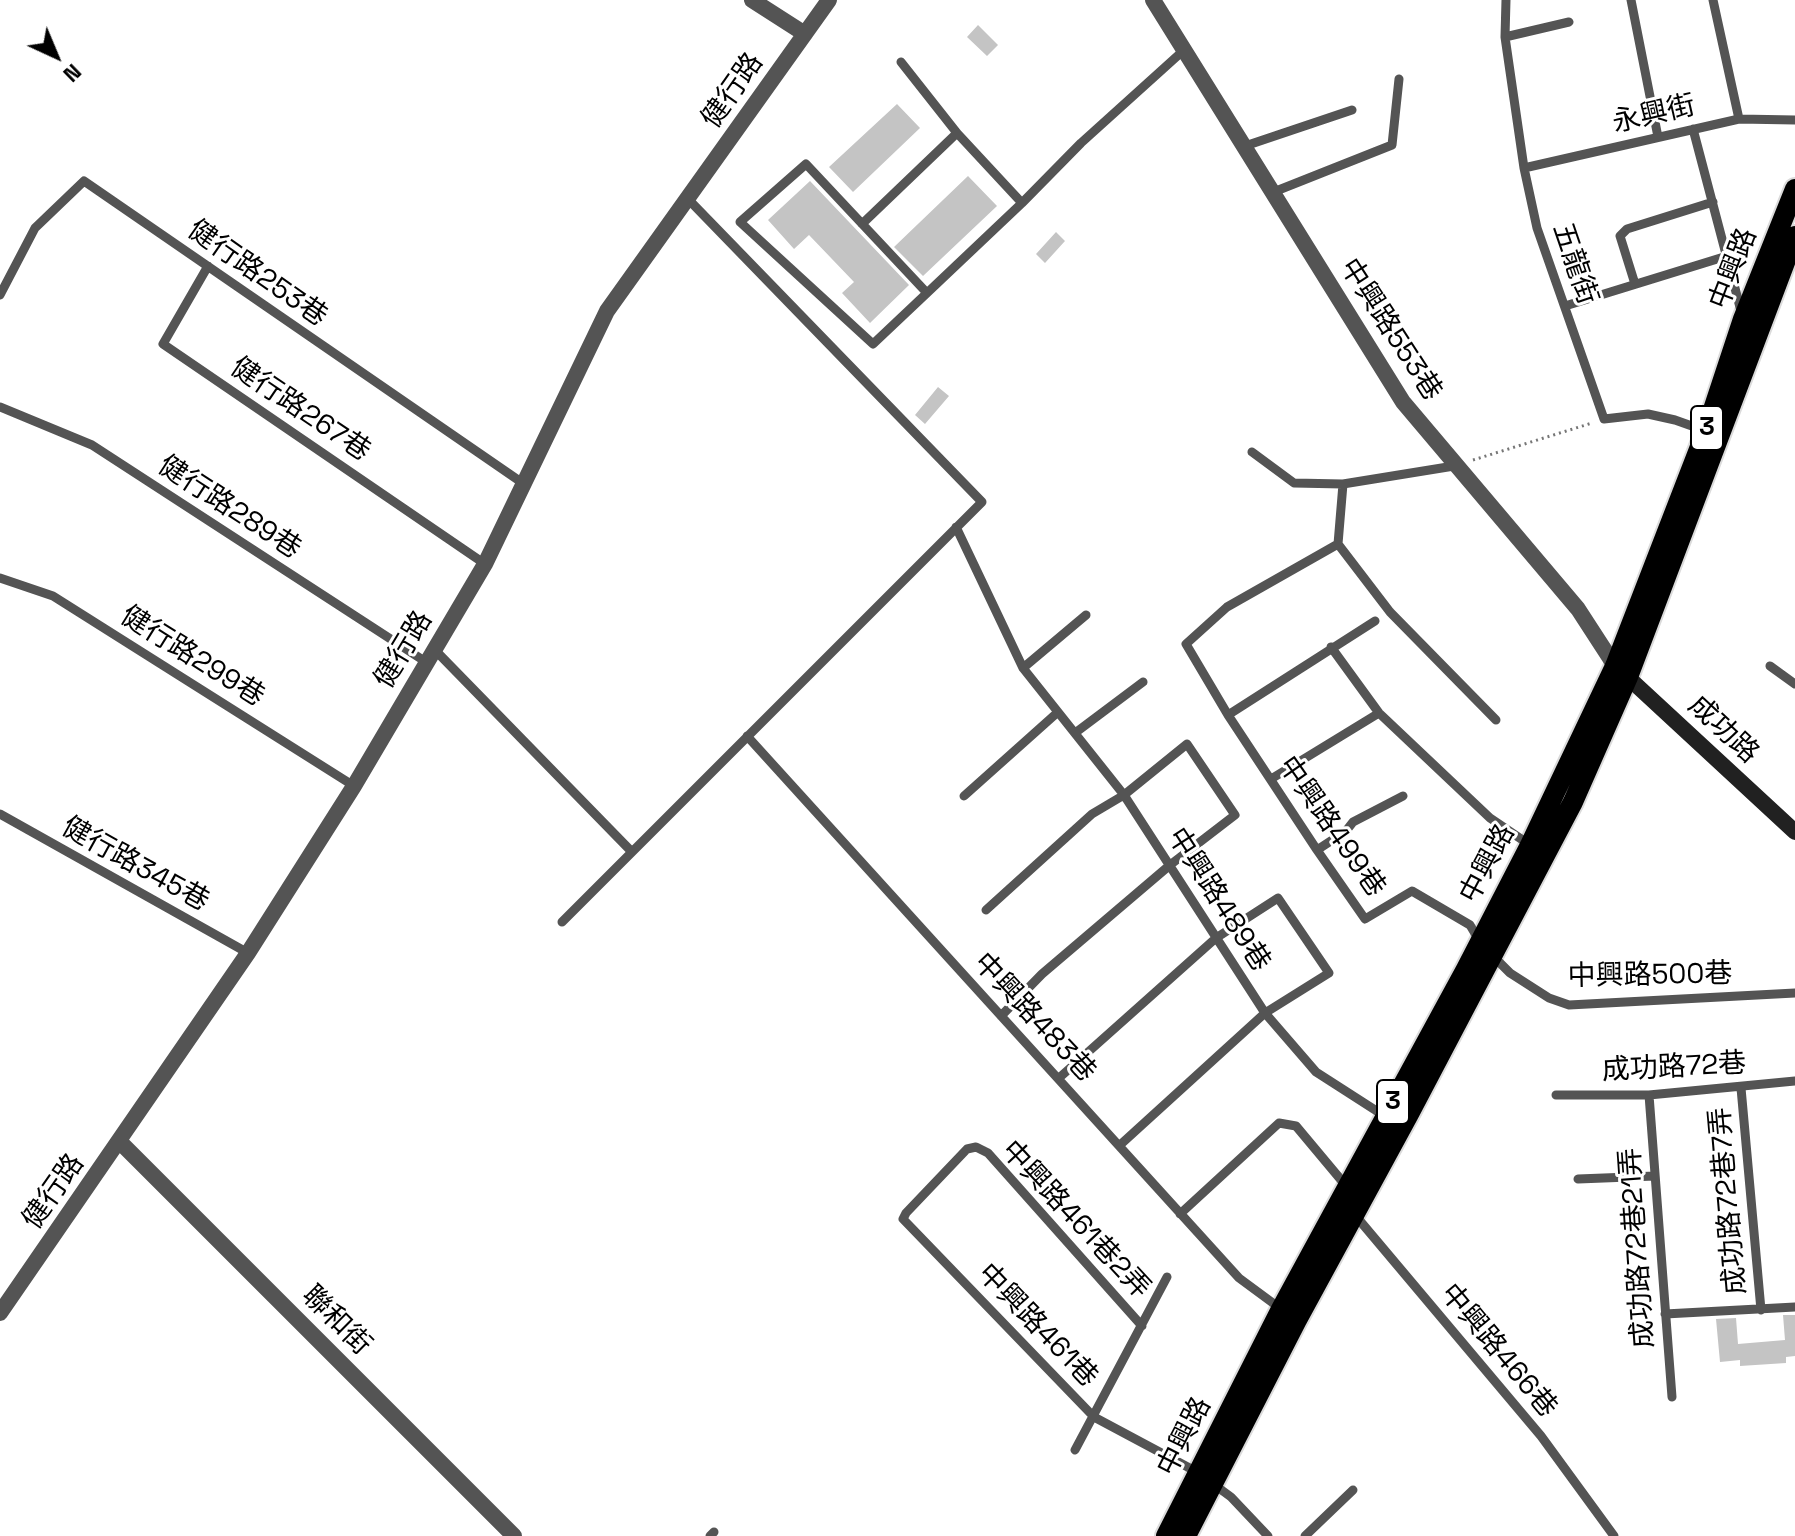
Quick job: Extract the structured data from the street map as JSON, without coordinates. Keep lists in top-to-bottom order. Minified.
{"streets":{"main road":["中興路","3"],"street":["健行路","中興路553巷","成功路","聯和街"],"lane":["永興街","五龍街","健行路253巷","健行路267巷","健行路289巷","健行路299巷","中興路499巷","健行路345巷","中興路489巷","中興路500巷","中興路483巷","成功路72巷","成功路72巷7弄","中興路461巷2弄","成功路72巷21弄","中興路461巷","中興路466巷"]},"crossings":[["健行路","健行路253巷"],["健行路","健行路267巷"],["健行路","健行路289巷"],["健行路","健行路299巷"],["健行路","健行路345巷"],["健行路","聯和街"],["永興街","五龍街"],["中興路","中興路553巷"],["中興路","成功路"],["中興路","中興路499巷"],["中興路","中興路489巷"],["中興路","中興路500巷"],["中興路","中興路483巷"],["中興路","中興路461巷"],["中興路","中興路466巷"],["健行路253巷","健行路267巷"],["中興路553巷","成功路"],["中興路499巷","中興路500巷"],["中興路483巷","中興路466巷"],["成功路72巷","成功路72巷7弄"],["成功路72巷","成功路72巷21弄"],["中興路461巷2弄","中興路461巷"]],"north":"bottom right"}
